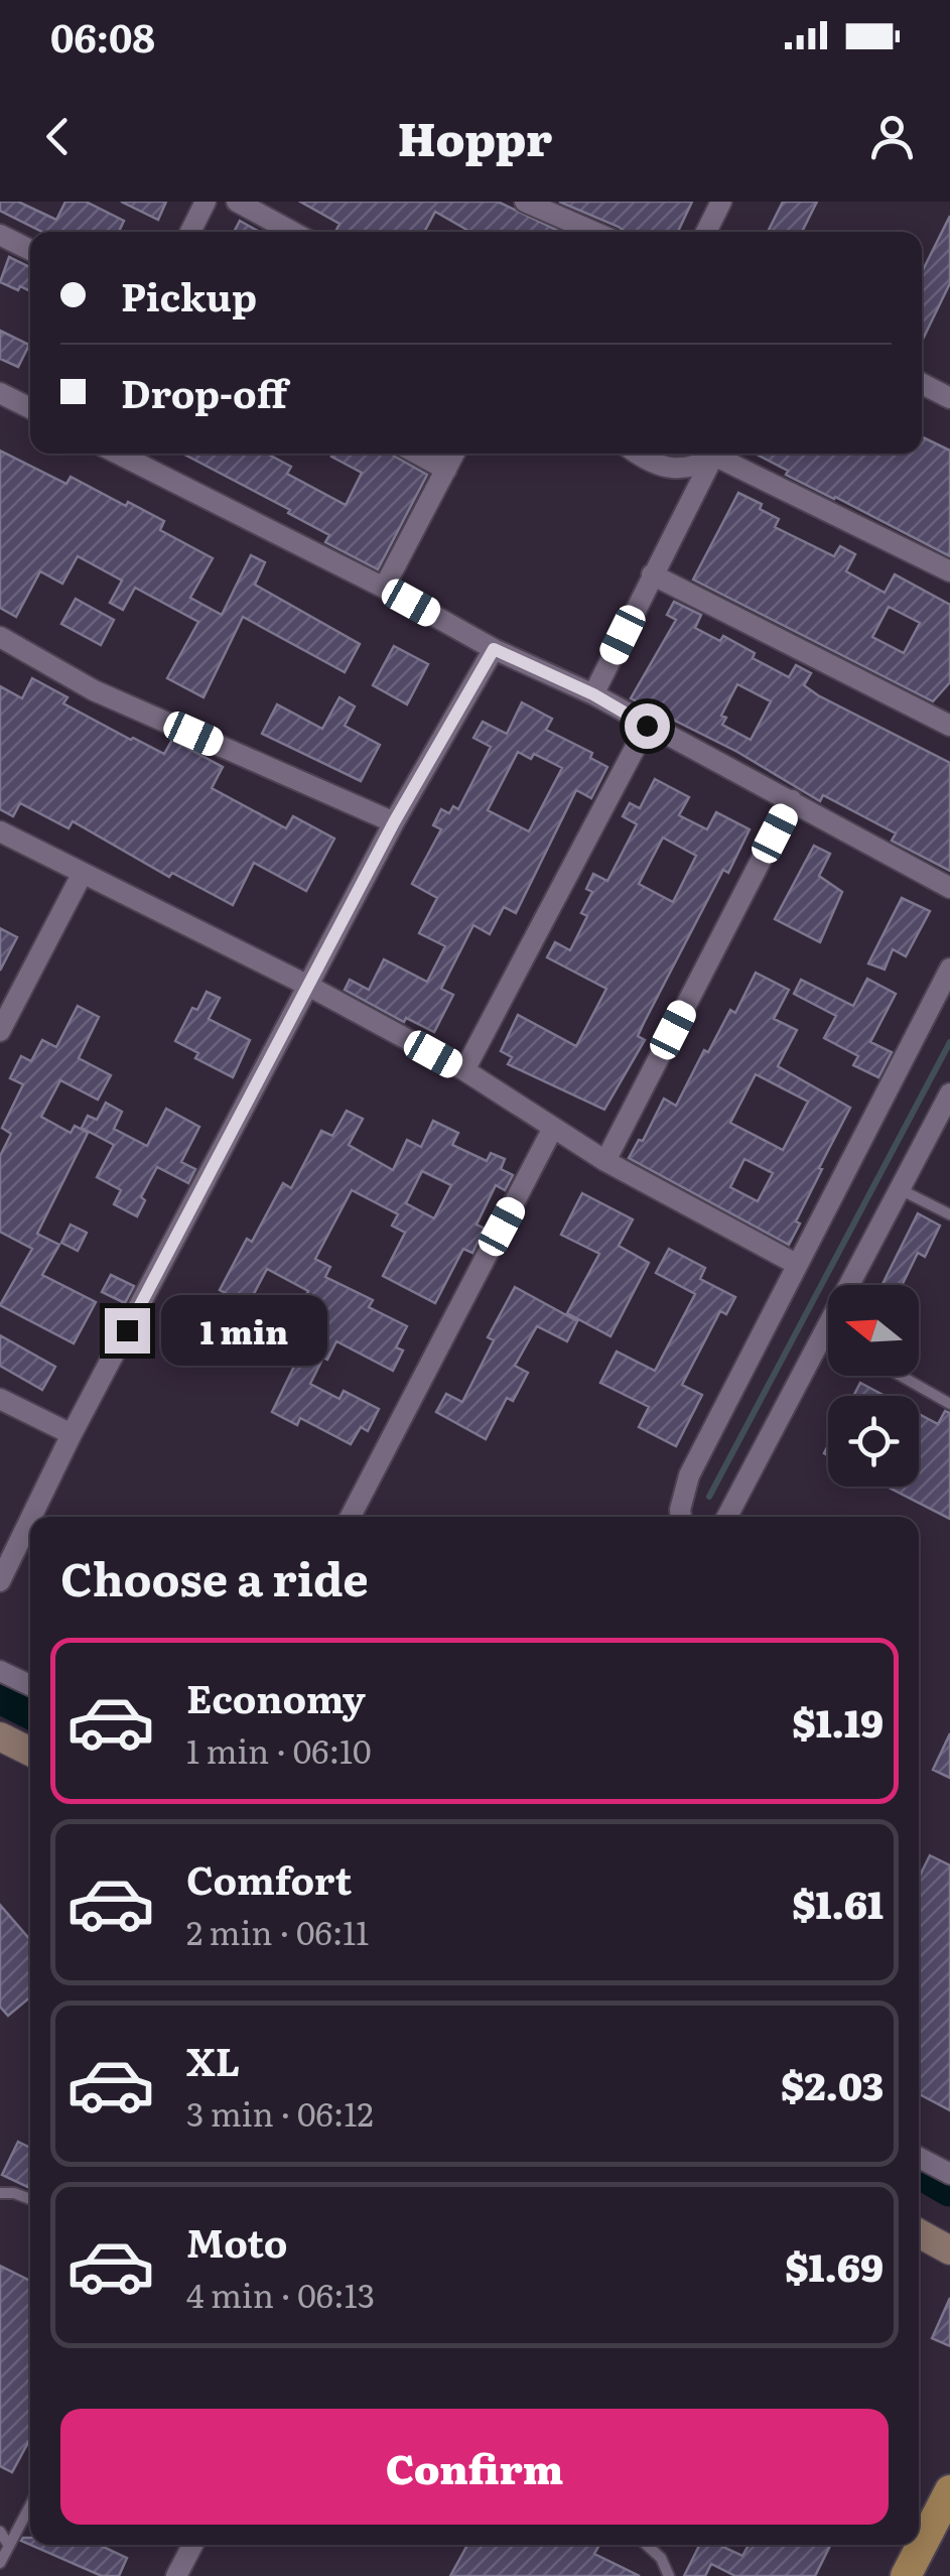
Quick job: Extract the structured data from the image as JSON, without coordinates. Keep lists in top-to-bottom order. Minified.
{"north":"left","page":{"status":"06:08","header":"Hoppr","banner":["Pickup","Drop-off"],"bubble":"1 min","heading":"Choose a ride","list":[{"name":"Economy","note":"1 min · 06:10","value":"$1.19"},{"name":"Comfort","note":"2 min · 06:11","value":"$1.61"},{"name":"XL","note":"3 min · 06:12","value":"$2.03"},{"name":"Moto","note":"4 min · 06:13","value":"$1.69"}],"buttons":"Confirm"}}
